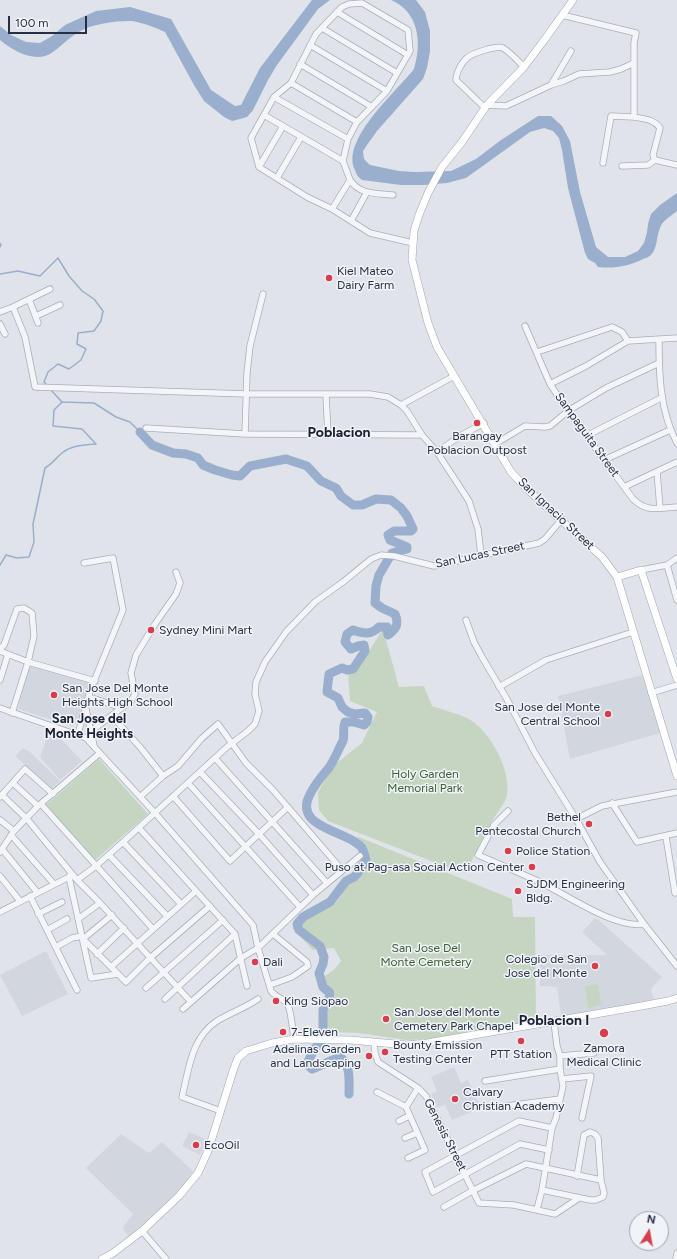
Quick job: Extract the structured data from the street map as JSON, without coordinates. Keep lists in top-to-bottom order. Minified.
{"streets":{"main road":["San Ignacio Street"],"street":["Sampaguita Street","San Lucas Street","Genesis Street"]},"crossings":[["San Ignacio Street","San Lucas Street"]],"districts":["Poblacion","San Jose del Monte Heights","Poblacion I"],"parks":["Holy Garden Memorial Park","San Jose Del Monte Cemetery"],"places":["Kiel Mateo Dairy Farm","Barangay Poblacion Outpost","Sydney Mini Mart","San Jose Del Monte Heights High School","San Jose del Monte Central School","Bethel Pentecostal Church","Police Station","Puso at Pag-asa Social Action Center","SJDM Engineering Bldg.","Dali","Colegio de San Jose del Monte","King Siopao","San Jose del Monte Cemetery Park Chapel","7-Eleven","Zamora Medical Clinic","PTT Station","Bounty Emission Testing Center","Adelinas Garden and Landscaping","Calvary Christian Academy","EcoOil"],"scale_bar":"100 m","north":"top"}
